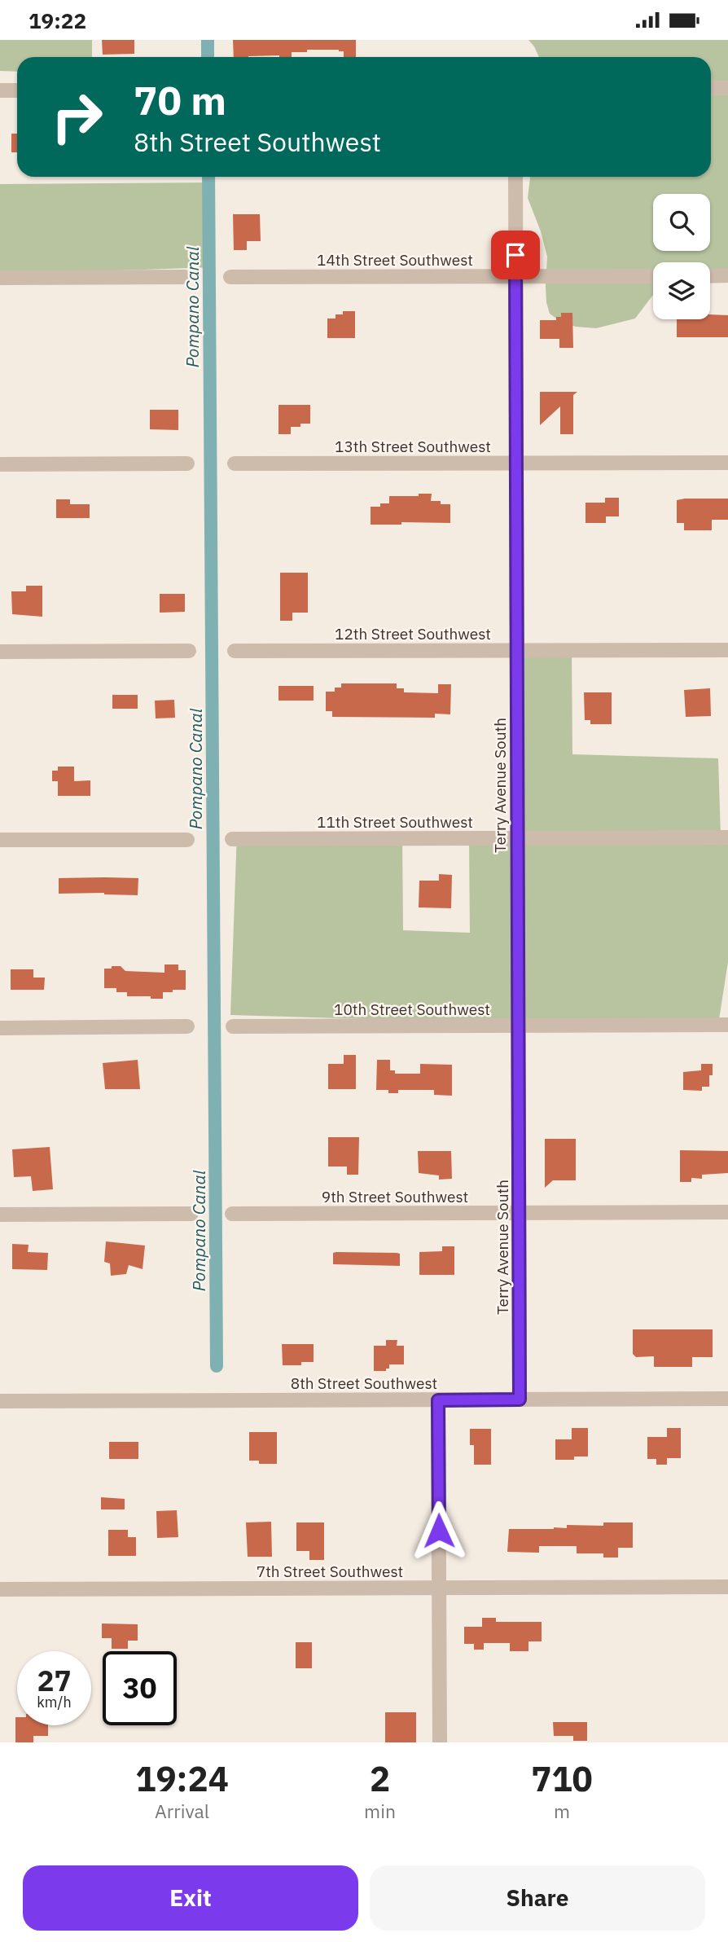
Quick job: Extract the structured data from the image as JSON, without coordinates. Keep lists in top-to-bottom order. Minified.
{"streets":{"street":["14th Street Southwest","13th Street Southwest","12th Street Southwest","Terry Avenue South","11th Street Southwest","10th Street Southwest","9th Street Southwest","8th Street Southwest","7th Street Southwest"]},"crossings":[["14th Street Southwest","Terry Avenue South"],["13th Street Southwest","Terry Avenue South"],["12th Street Southwest","Terry Avenue South"],["Terry Avenue South","11th Street Southwest"],["Terry Avenue South","10th Street Southwest"],["Terry Avenue South","9th Street Southwest"],["Terry Avenue South","8th Street Southwest"]],"water":["Pompano Canal"],"page":{"status":"19:22","turn":["70 m","8th Street Southwest"],"speed":"27 km/h","limit":"30","eta":["19:24","Arrival","2","min","710","m"],"buttons":["Exit","Share"]}}
